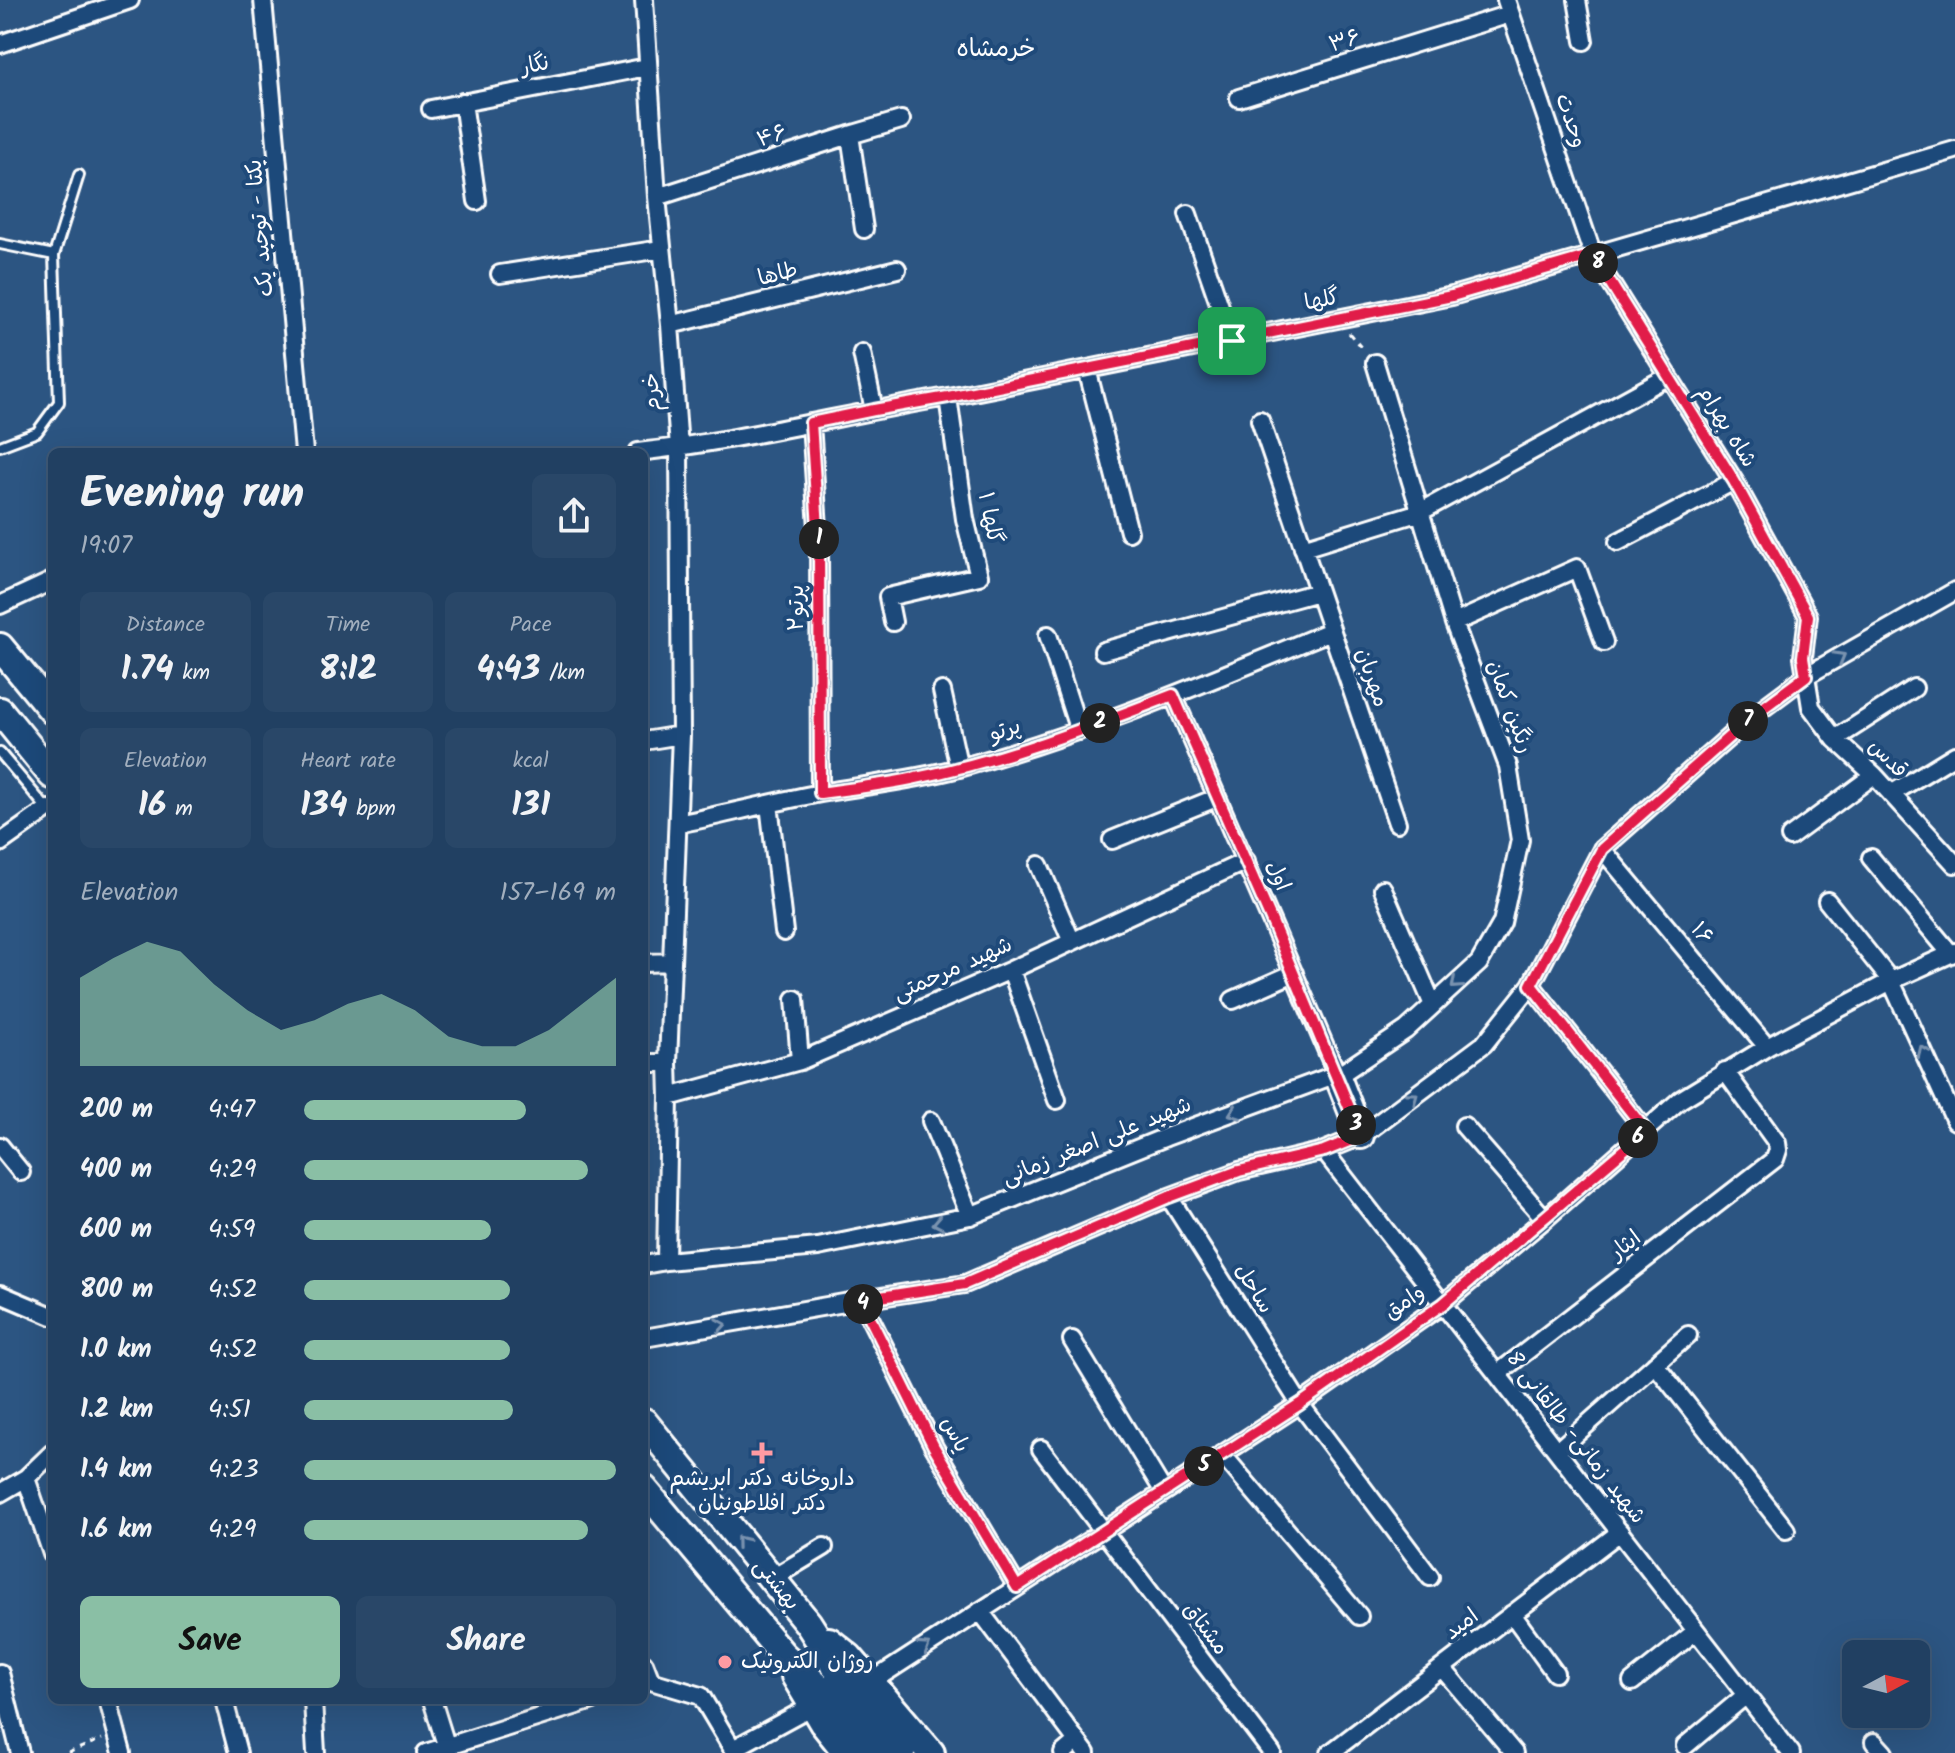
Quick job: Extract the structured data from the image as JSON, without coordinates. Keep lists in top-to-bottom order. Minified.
{"streets":{"main road":["بهشتی"],"street":["۳۶","نگار","وحدت","۴۶","یکتا - توحید یک","طاها","گلها","خرم","شاه بهرام","گلها ۱","پرتو۲","مهربان","رنگین کمان","پرتو","قدس","اول","۱۶","شهید مرحمتی","شهید علی اصغر زمانی","ایثار","ساحل","وامق","یاس","شهید زمانی- طالقانی 8","امید","مشتاق"]},"crossings":[["۳۶","وحدت"],["نگار","خرم"],["وحدت","گلها"],["وحدت","شاه بهرام"],["۴۶","خرم"],["طاها","خرم"],["گلها","خرم"],["گلها","شاه بهرام"],["گلها","گلها ۱"],["گلها","پرتو۲"],["خرم","پرتو"],["خرم","شهید مرحمتی"],["خرم","شهید علی اصغر زمانی"],["شاه بهرام","قدس"],["پرتو۲","پرتو"],["مهربان","پرتو"],["رنگین کمان","شهید علی اصغر زمانی"],["پرتو","اول"],["اول","شهید مرحمتی"],["اول","شهید علی اصغر زمانی"],["۱۶","وامق"],["ایثار","وامق"],["ایثار","شهید زمانی- طالقانی 8"],["ساحل","وامق"],["وامق","یاس"],["وامق","شهید زمانی- طالقانی 8"],["وامق","مشتاق"],["شهید زمانی- طالقانی 8","امید"]],"districts":["خرمشاه"],"places":{"health":["داروخانه دکتر ابریشم دکتر افلاطونیان"],"other":["روژان الکترونیک"]},"north":"right","page":{"pins":["8","1","7","2","3","6","4","5"],"heading":["Evening run","19:07"],"stats":[["Distance","1.74 km"],["Time","8:12"],["Pace","4:43 /km"],["Elevation","16 m"],["Heart rate","134 bpm"],["kcal","131"]],"chart":["Elevation","157–169 m"],"list":[{"name":"200 m","note":"4:47"},{"name":"400 m","note":"4:29"},{"name":"600 m","note":"4:59"},{"name":"800 m","note":"4:52"},{"name":"1.0 km","note":"4:52"},{"name":"1.2 km","note":"4:51"},{"name":"1.4 km","note":"4:23"},{"name":"1.6 km","note":"4:29"}],"buttons":["Save","Share"]}}
